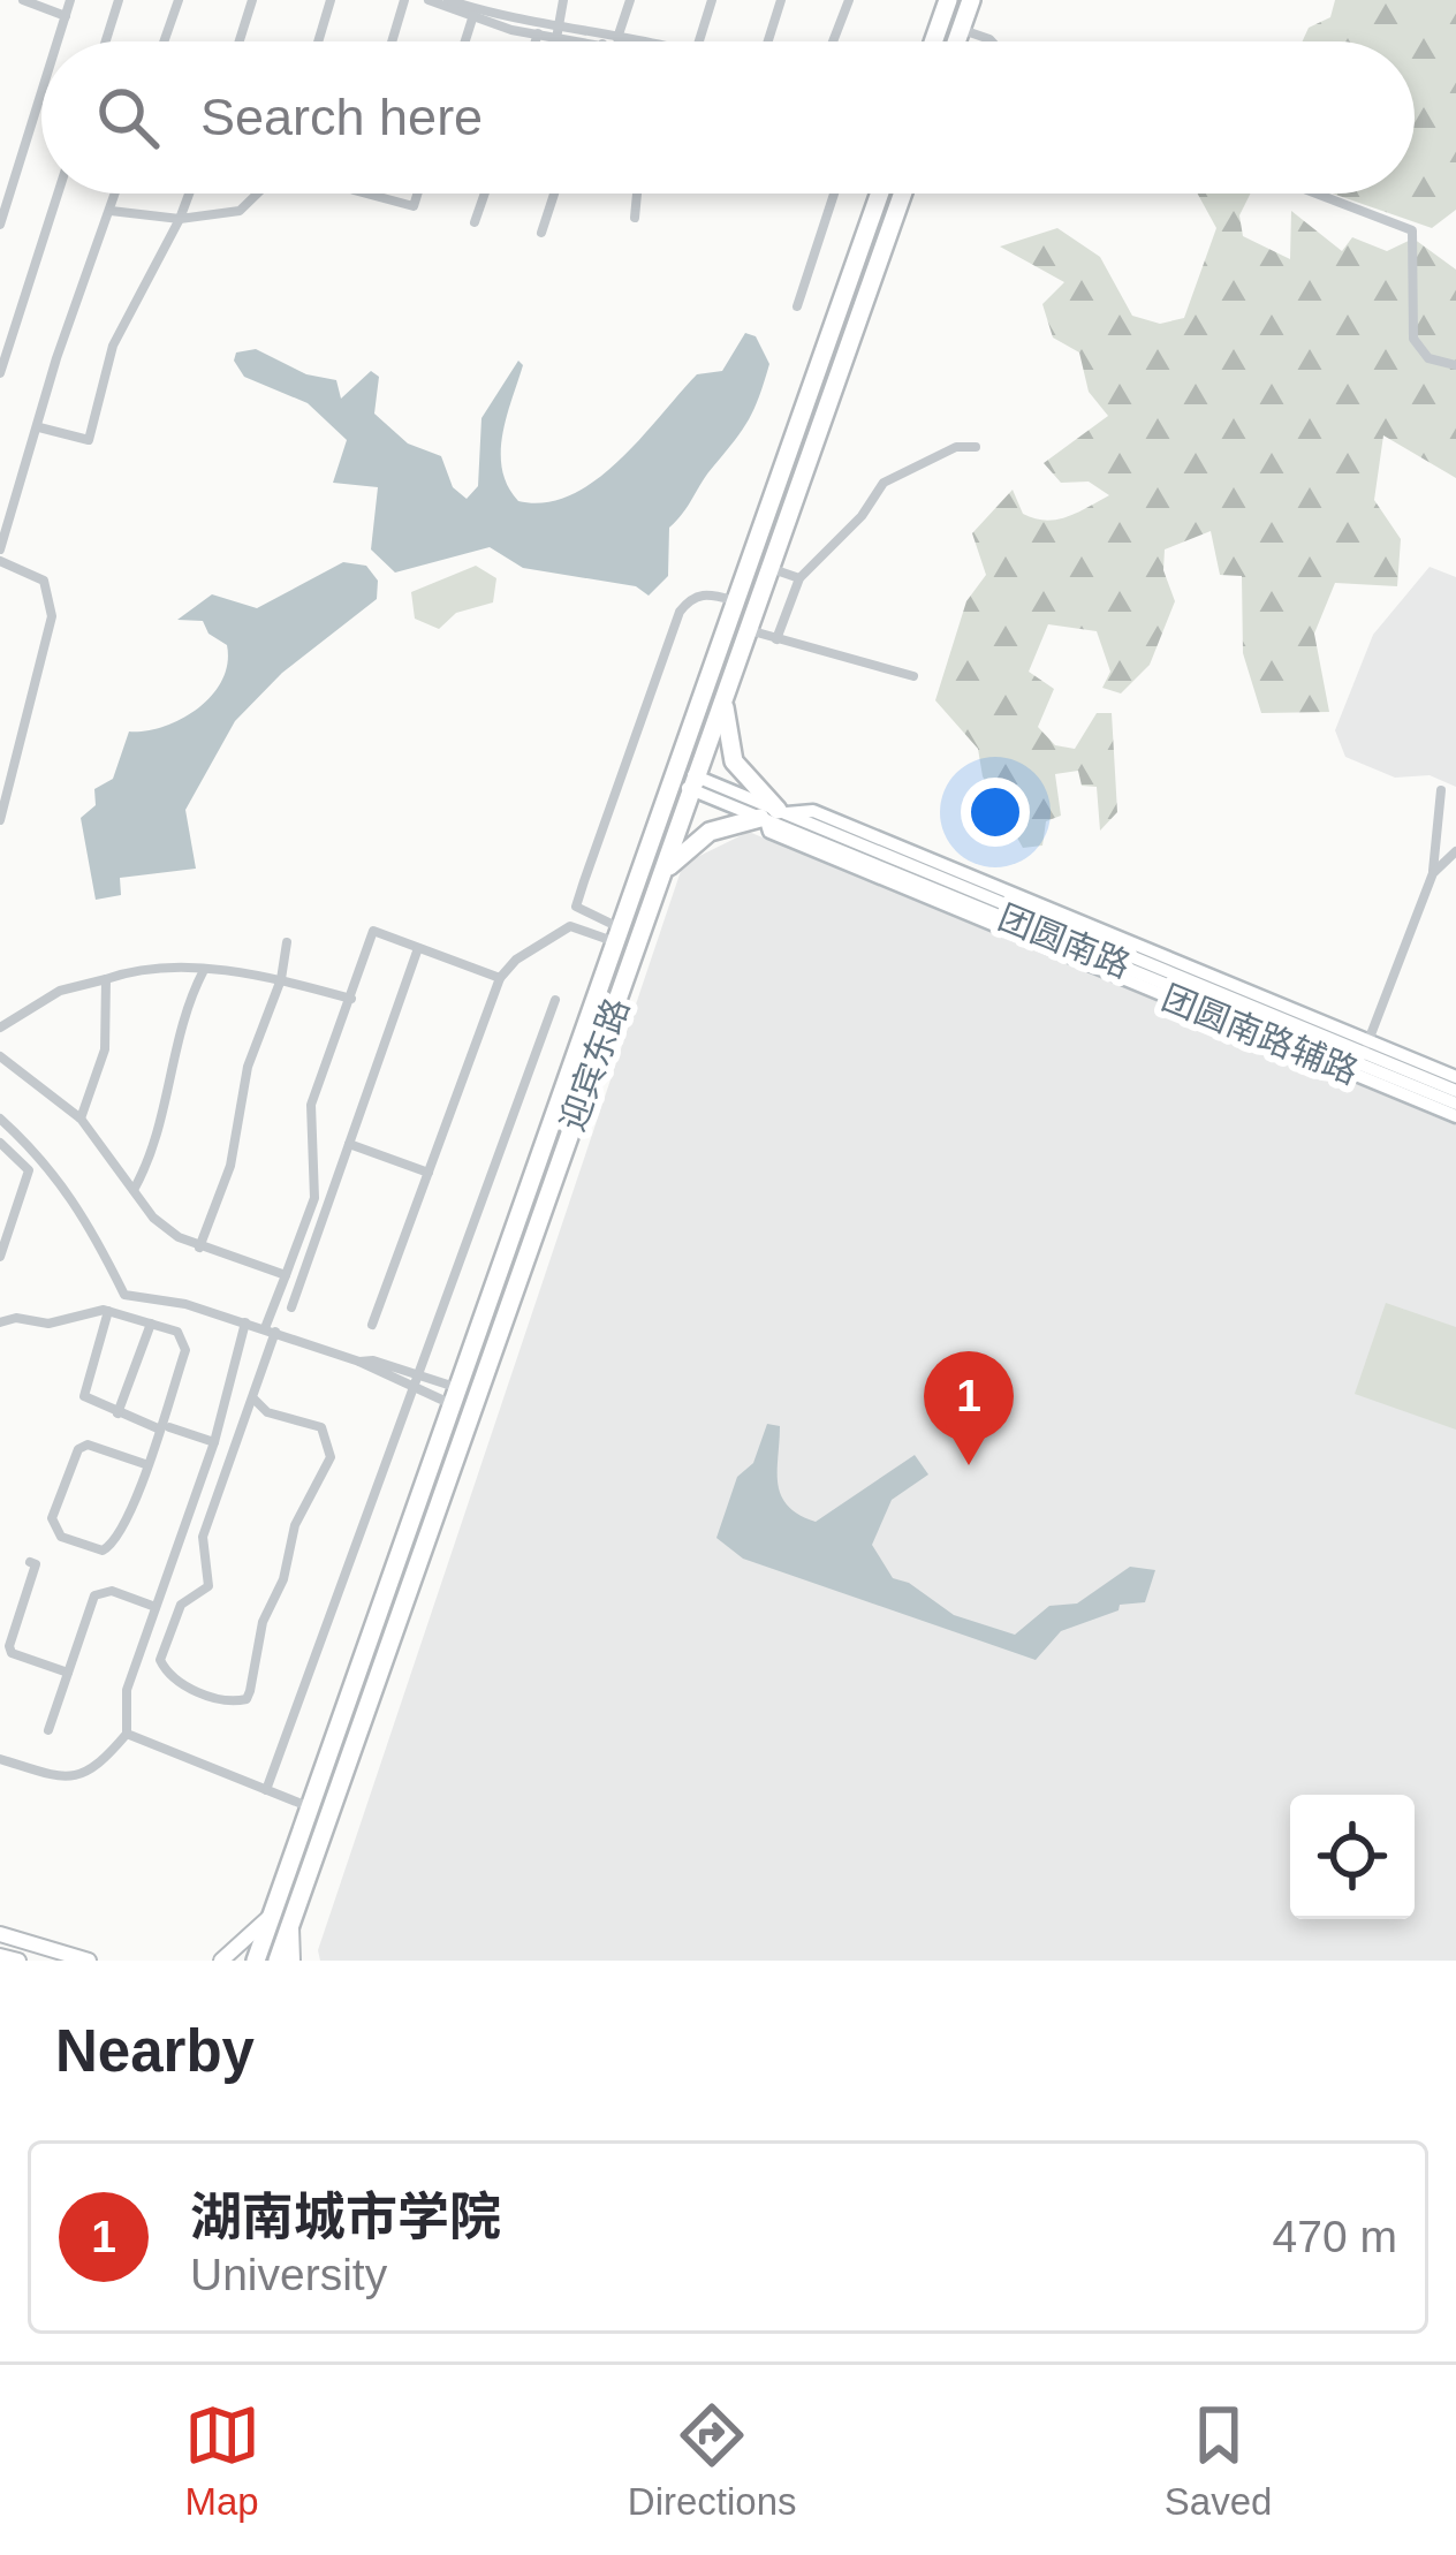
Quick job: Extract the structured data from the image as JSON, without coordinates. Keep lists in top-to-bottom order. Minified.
{"streets":{"highway":["迎宾东路"],"main road":["团圆南路","团圆南路辅路"]},"crossings":[["团圆南路","团圆南路辅路"],["团圆南路","迎宾东路"]],"page":{"search":"Search here","pins":"1","heading":"Nearby","list":[{"mark":"1","name":"湖南城市学院","note":"University","value":"470 m"}],"nav":["Map","Directions","Saved"]}}
